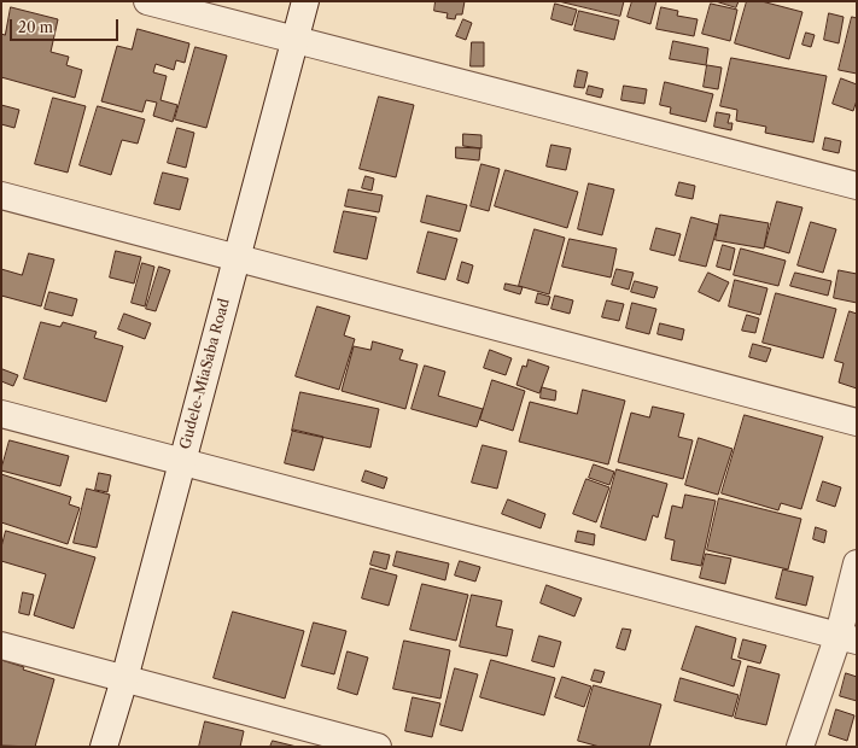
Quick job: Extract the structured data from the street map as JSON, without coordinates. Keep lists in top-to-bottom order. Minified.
{"streets":{"street":["Gudele-MiaSaba Road"]},"scale_bar":"20 m"}
